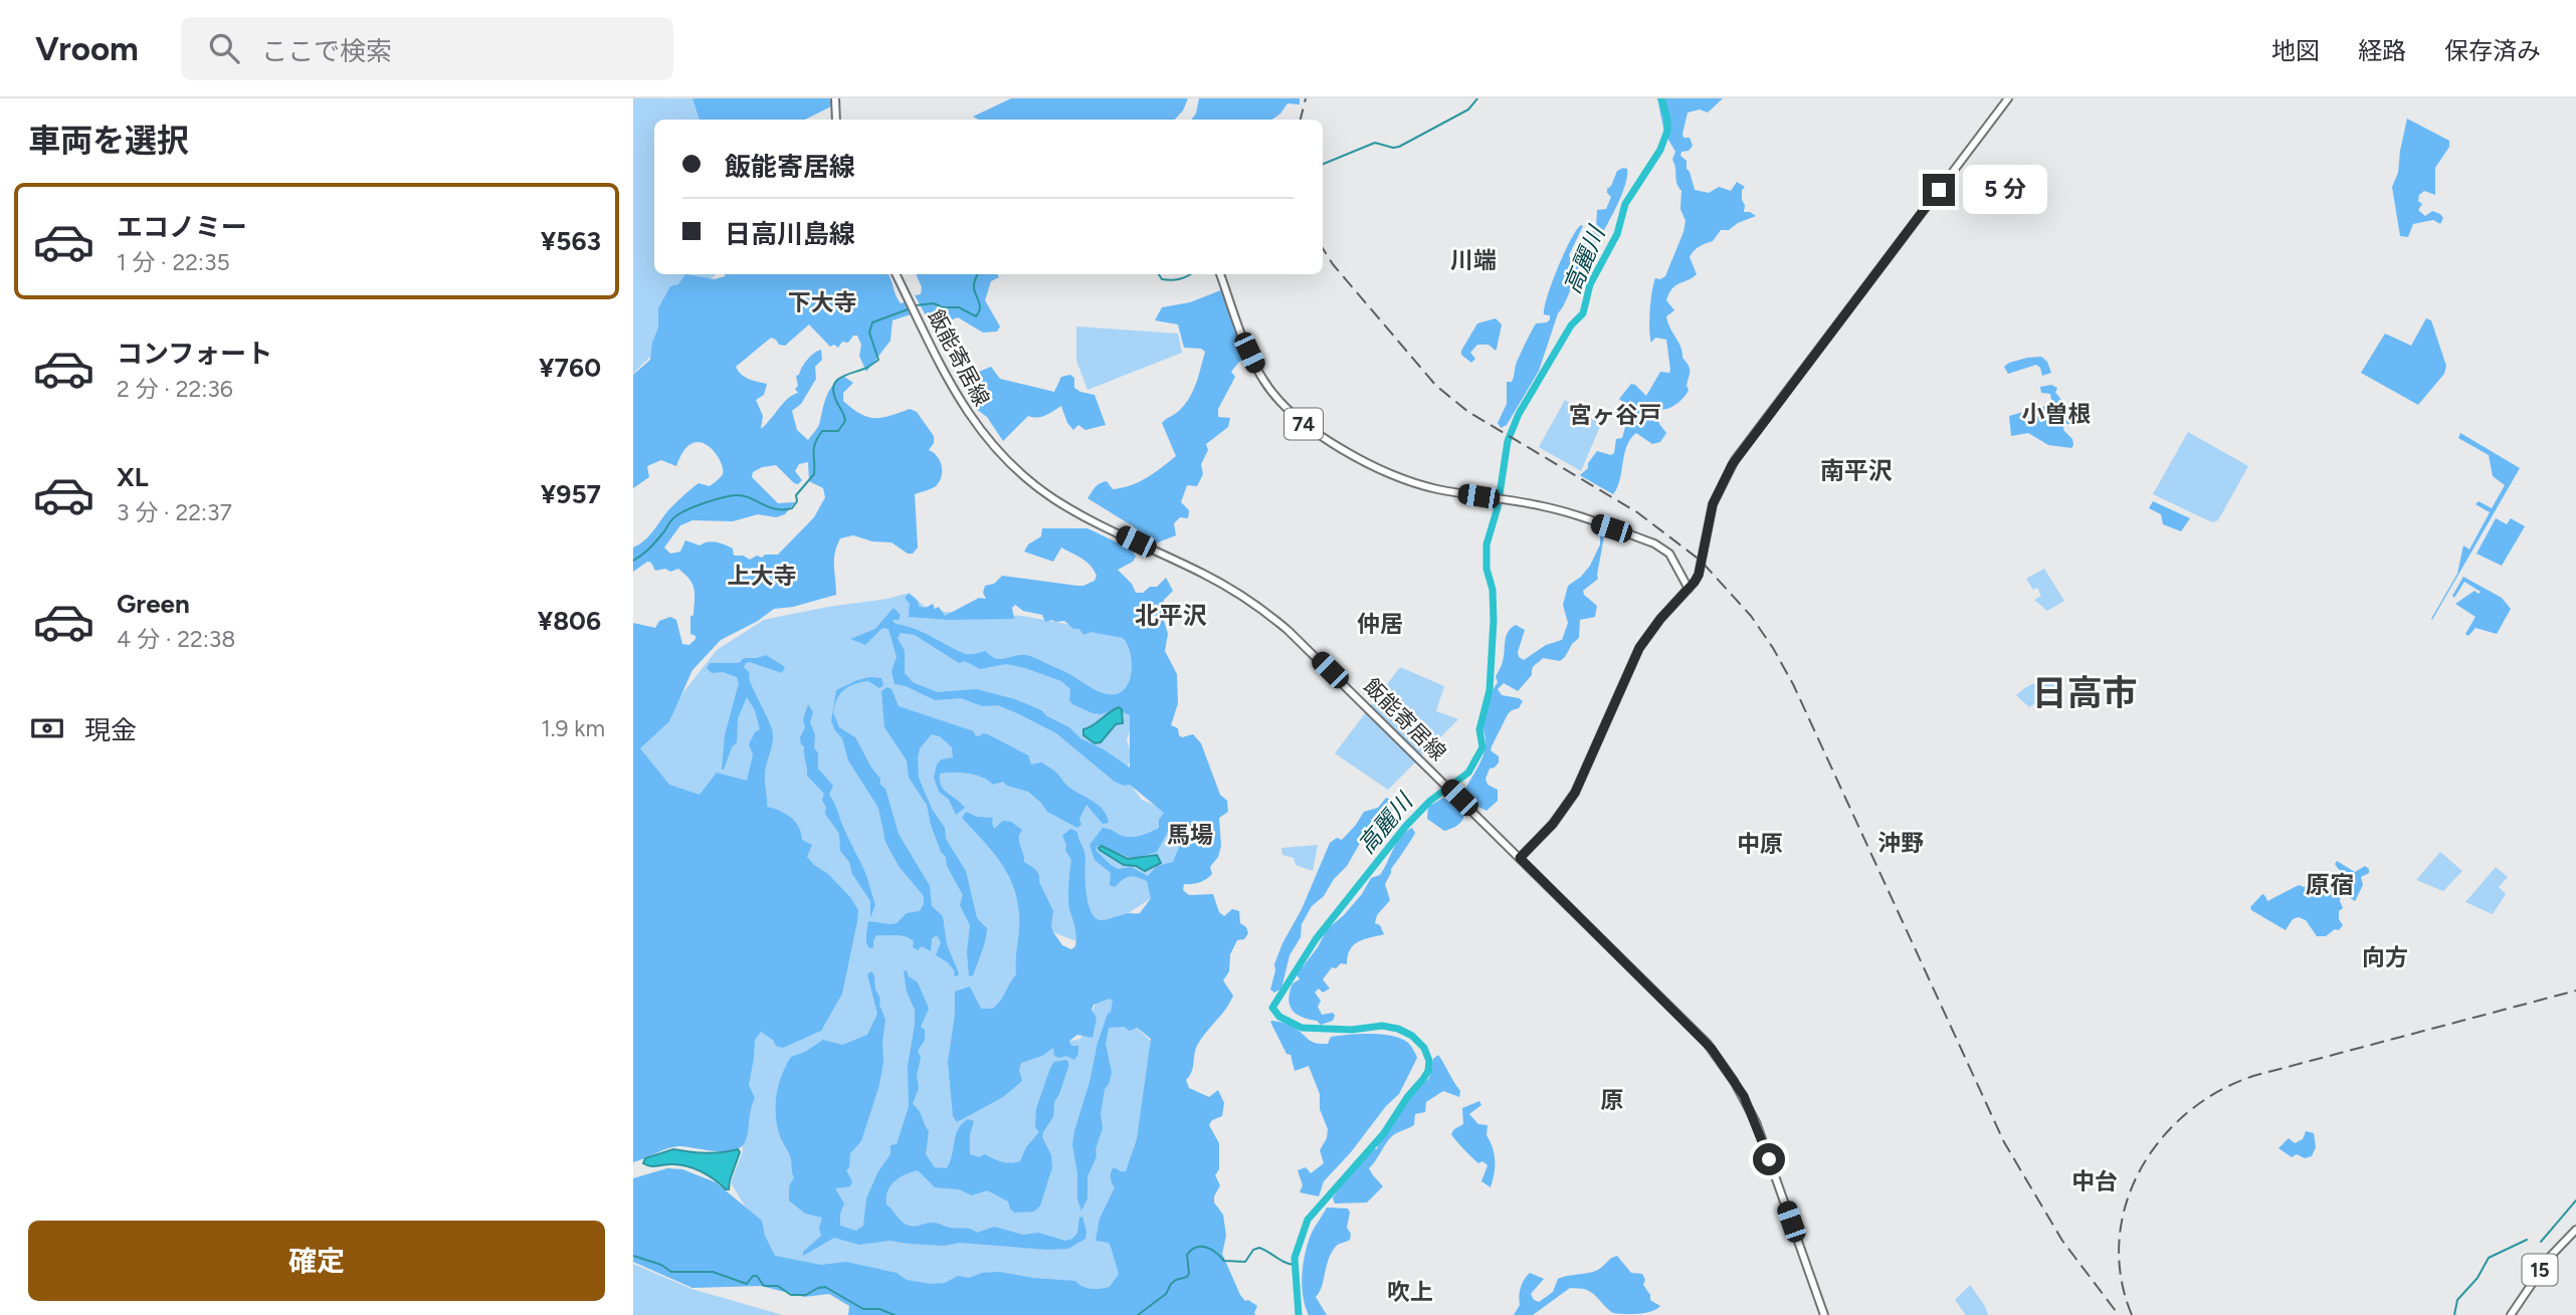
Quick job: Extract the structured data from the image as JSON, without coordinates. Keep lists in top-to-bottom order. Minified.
{"streets":{"main road":["飯能寄居線","74","15"]},"districts":["川端","下大寺","小曽根","宮ヶ谷戸","南平沢","上大寺","北平沢","仲居","日高市","馬場","沖野","中原","原宿","向方","原","中台","吹上"],"water":["高麗川"],"page":{"header":"Vroom","search":"ここで検索","nav":["地図","経路","保存済み"],"heading":"車両を選択","banner":["飯能寄居線","日高川島線"],"bubble":"5 分","list":[{"name":"エコノミー","note":"1 分 · 22:35","value":"¥563"},{"name":"コンフォート","note":"2 分 · 22:36","value":"¥760"},{"name":"XL","note":"3 分 · 22:37","value":"¥957"},{"name":"Green","note":"4 分 · 22:38","value":"¥806"}],"pay":["現金","1.9 km"],"buttons":"確定"}}
